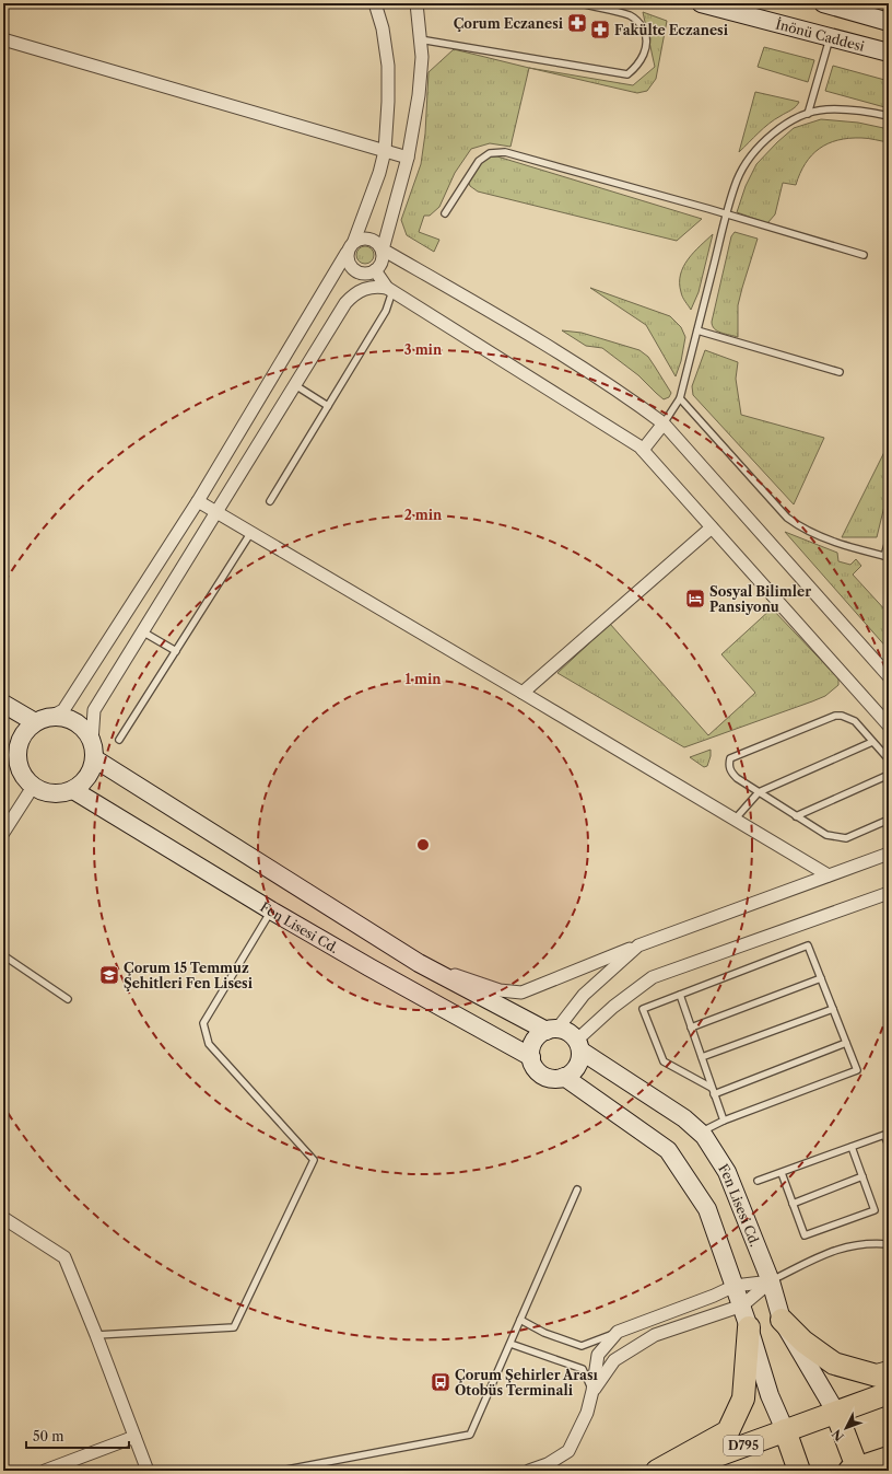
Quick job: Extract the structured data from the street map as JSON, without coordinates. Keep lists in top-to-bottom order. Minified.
{"streets":{"highway":["D795"],"street":["İnönü Caddesi","Fen Lisesi Cd."]},"crossings":[["Fen Lisesi Cd.","D795"]],"places":{"pharmacy":["Çorum Eczanesi","Fakülte Eczanesi"],"hotel":["Sosyal Bilimler Pansiyonu"],"school or university":["Çorum 15 Temmuz Şehitleri Fen Lisesi"],"bus stop":["Çorum Şehirler Arası Otobüs Terminali"]},"scale_bar":"50 m","north":"bottom left","rings":["3 min","2 min","1 min"]}
